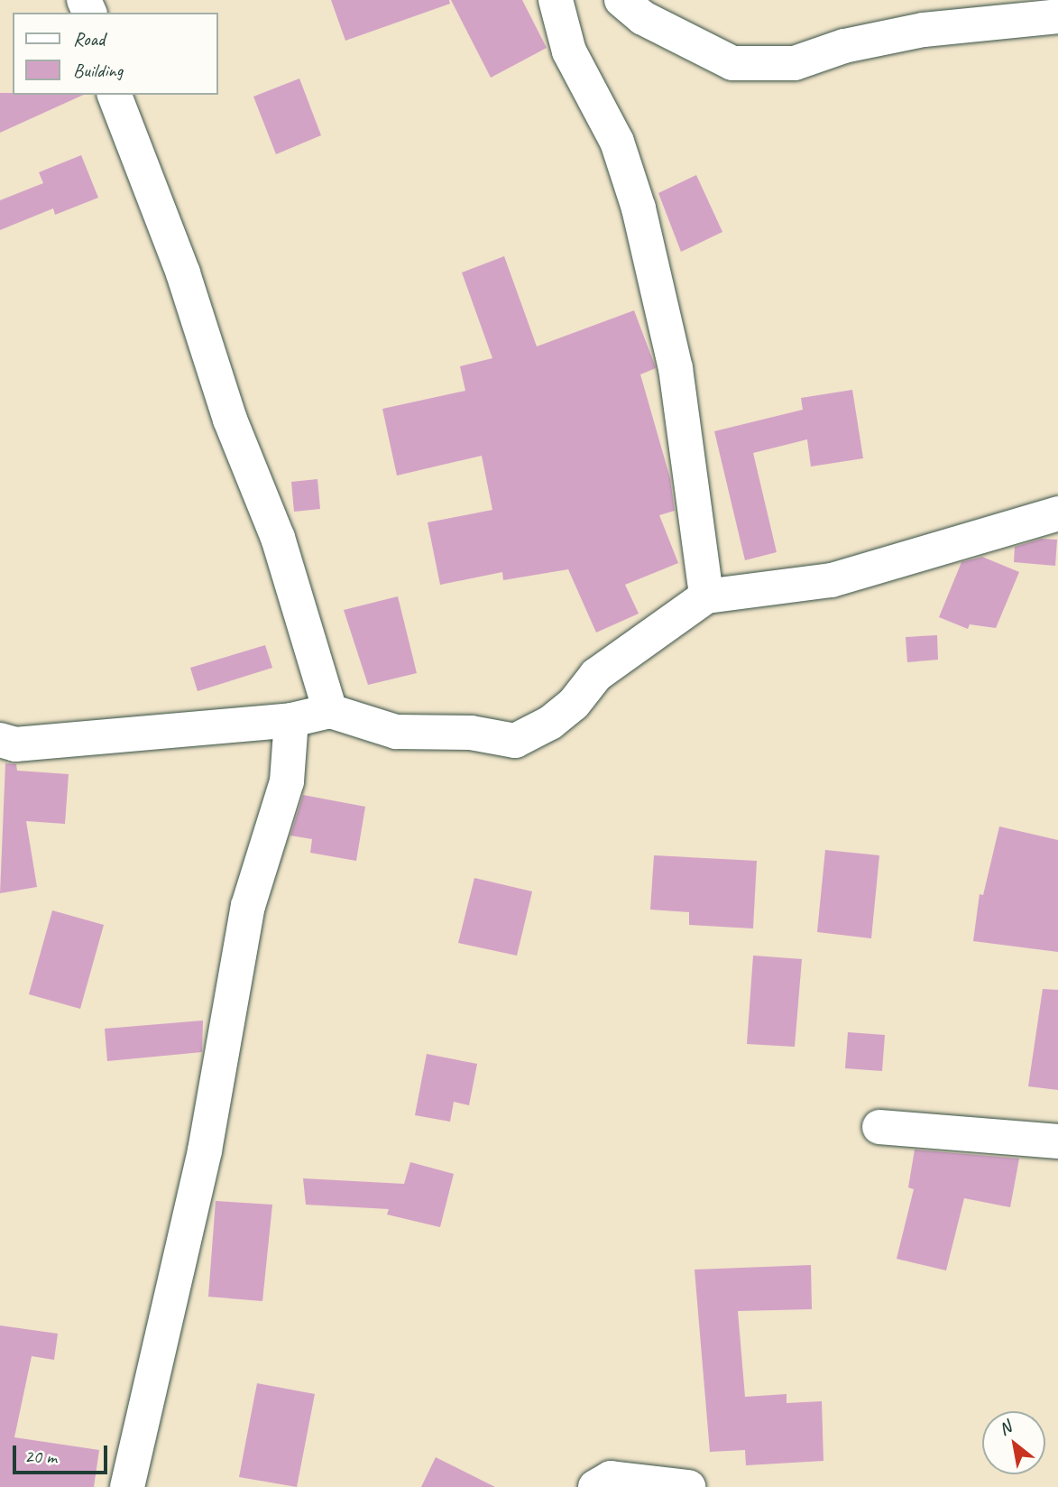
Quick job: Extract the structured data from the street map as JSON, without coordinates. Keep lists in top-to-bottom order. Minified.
{"legend":["Road","Building"],"scale_bar":"20 m","north":"top left"}
